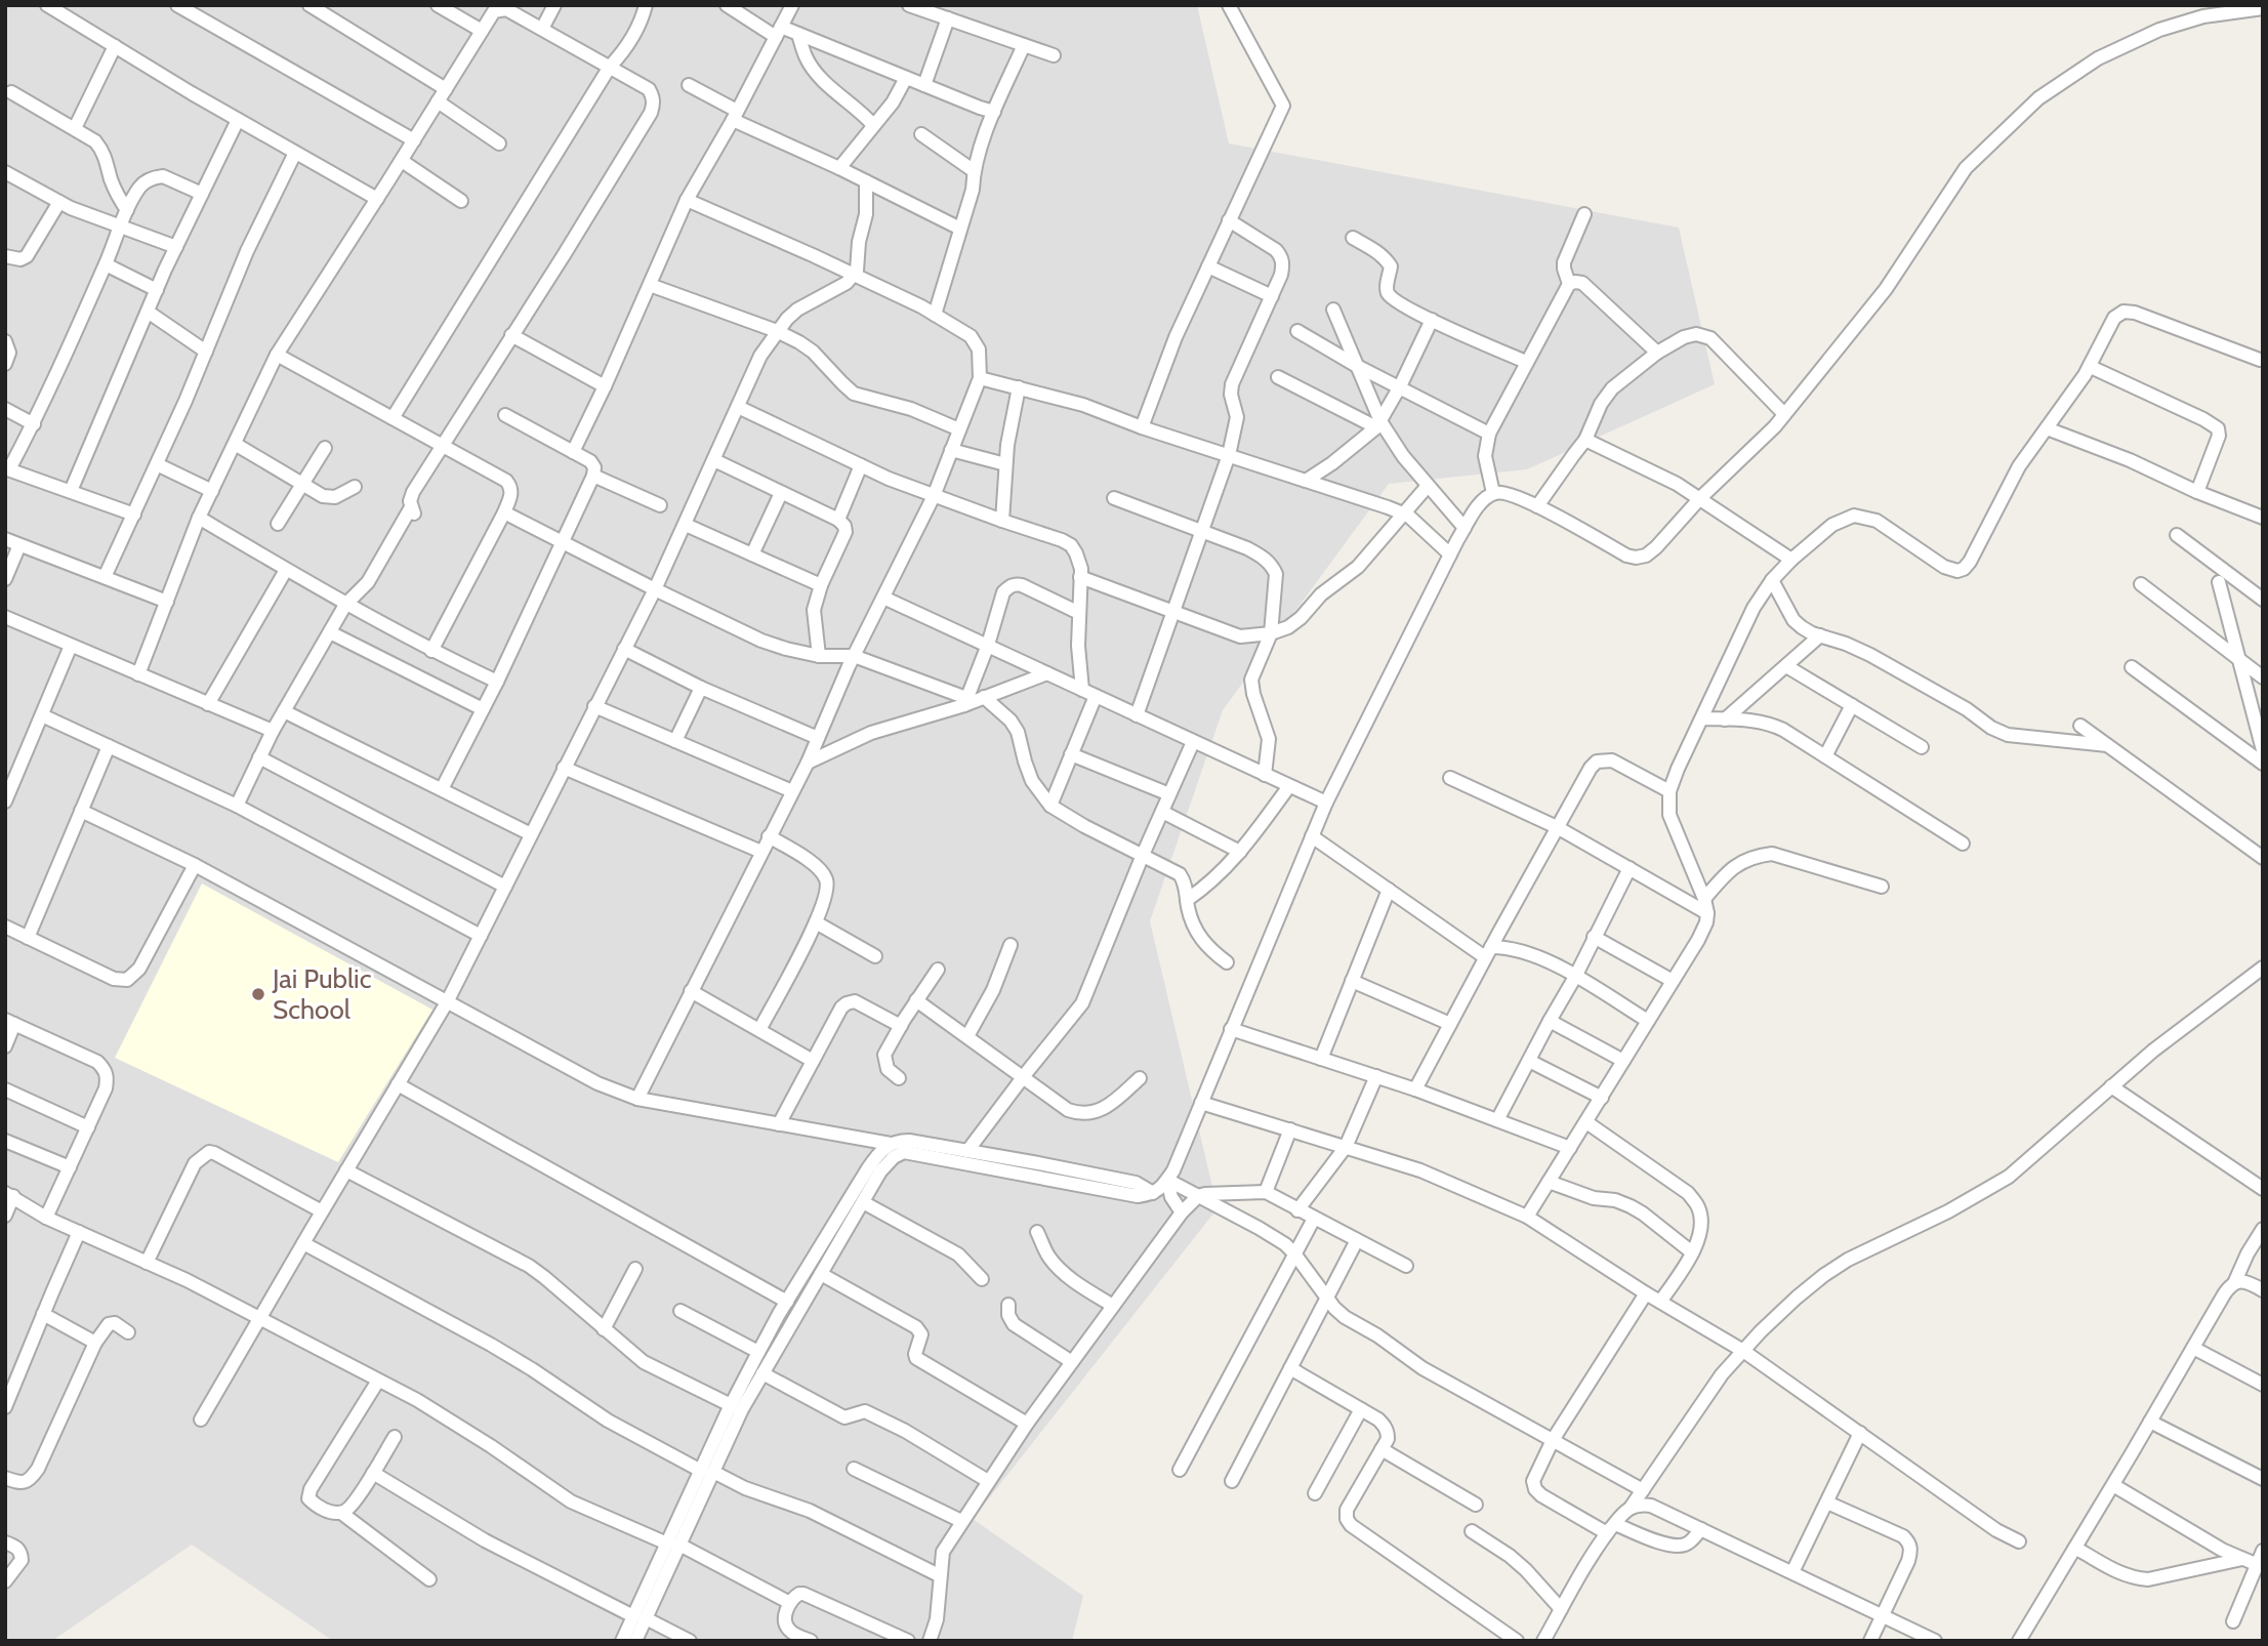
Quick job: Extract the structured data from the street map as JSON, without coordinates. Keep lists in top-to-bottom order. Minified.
{"places":["Jai Public School"]}
